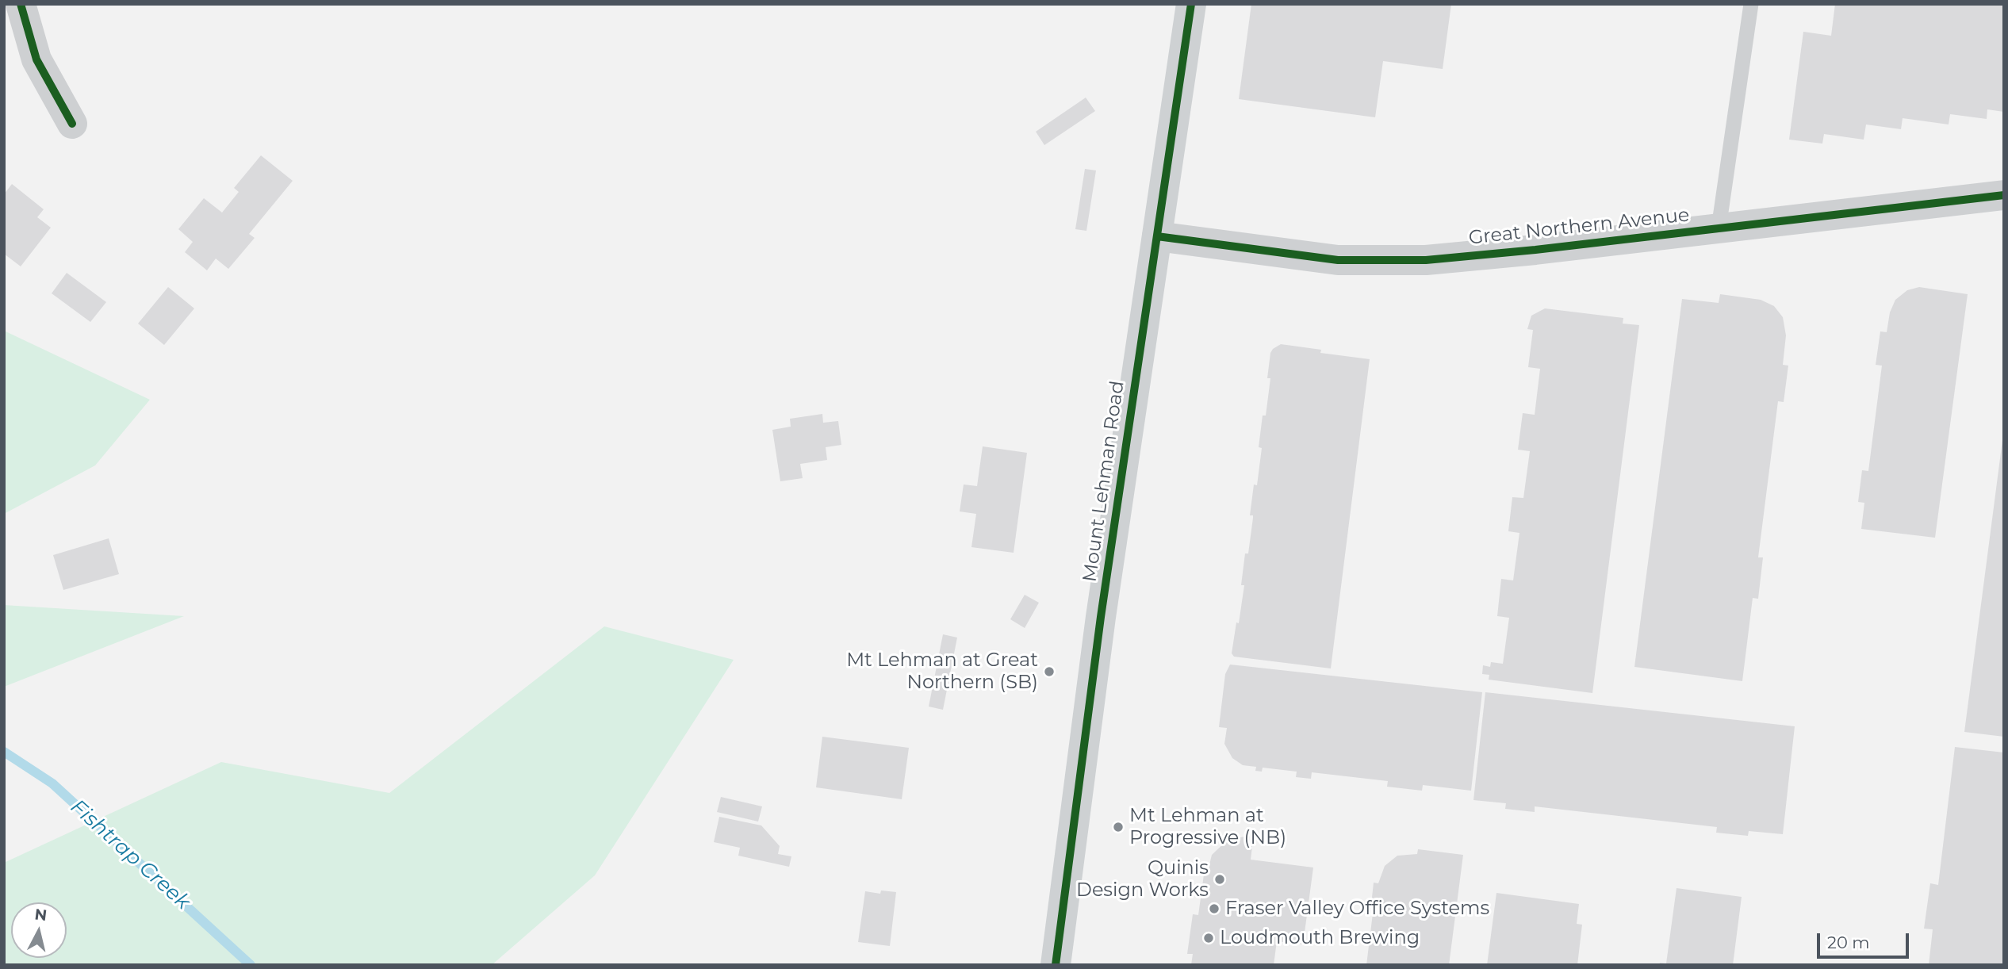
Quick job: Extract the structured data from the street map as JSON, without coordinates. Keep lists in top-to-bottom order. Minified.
{"streets":{"main road":["Mount Lehman Road"],"street":["Great Northern Avenue"]},"crossings":[["Great Northern Avenue","Mount Lehman Road"]],"water":["Fishtrap Creek"],"places":["Mt Lehman at Great Northern (SB)","Mt Lehman at Progressive (NB)","Quinis Design Works","Fraser Valley Office Systems","Loudmouth Brewing"],"scale_bar":"20 m","north":"top"}
